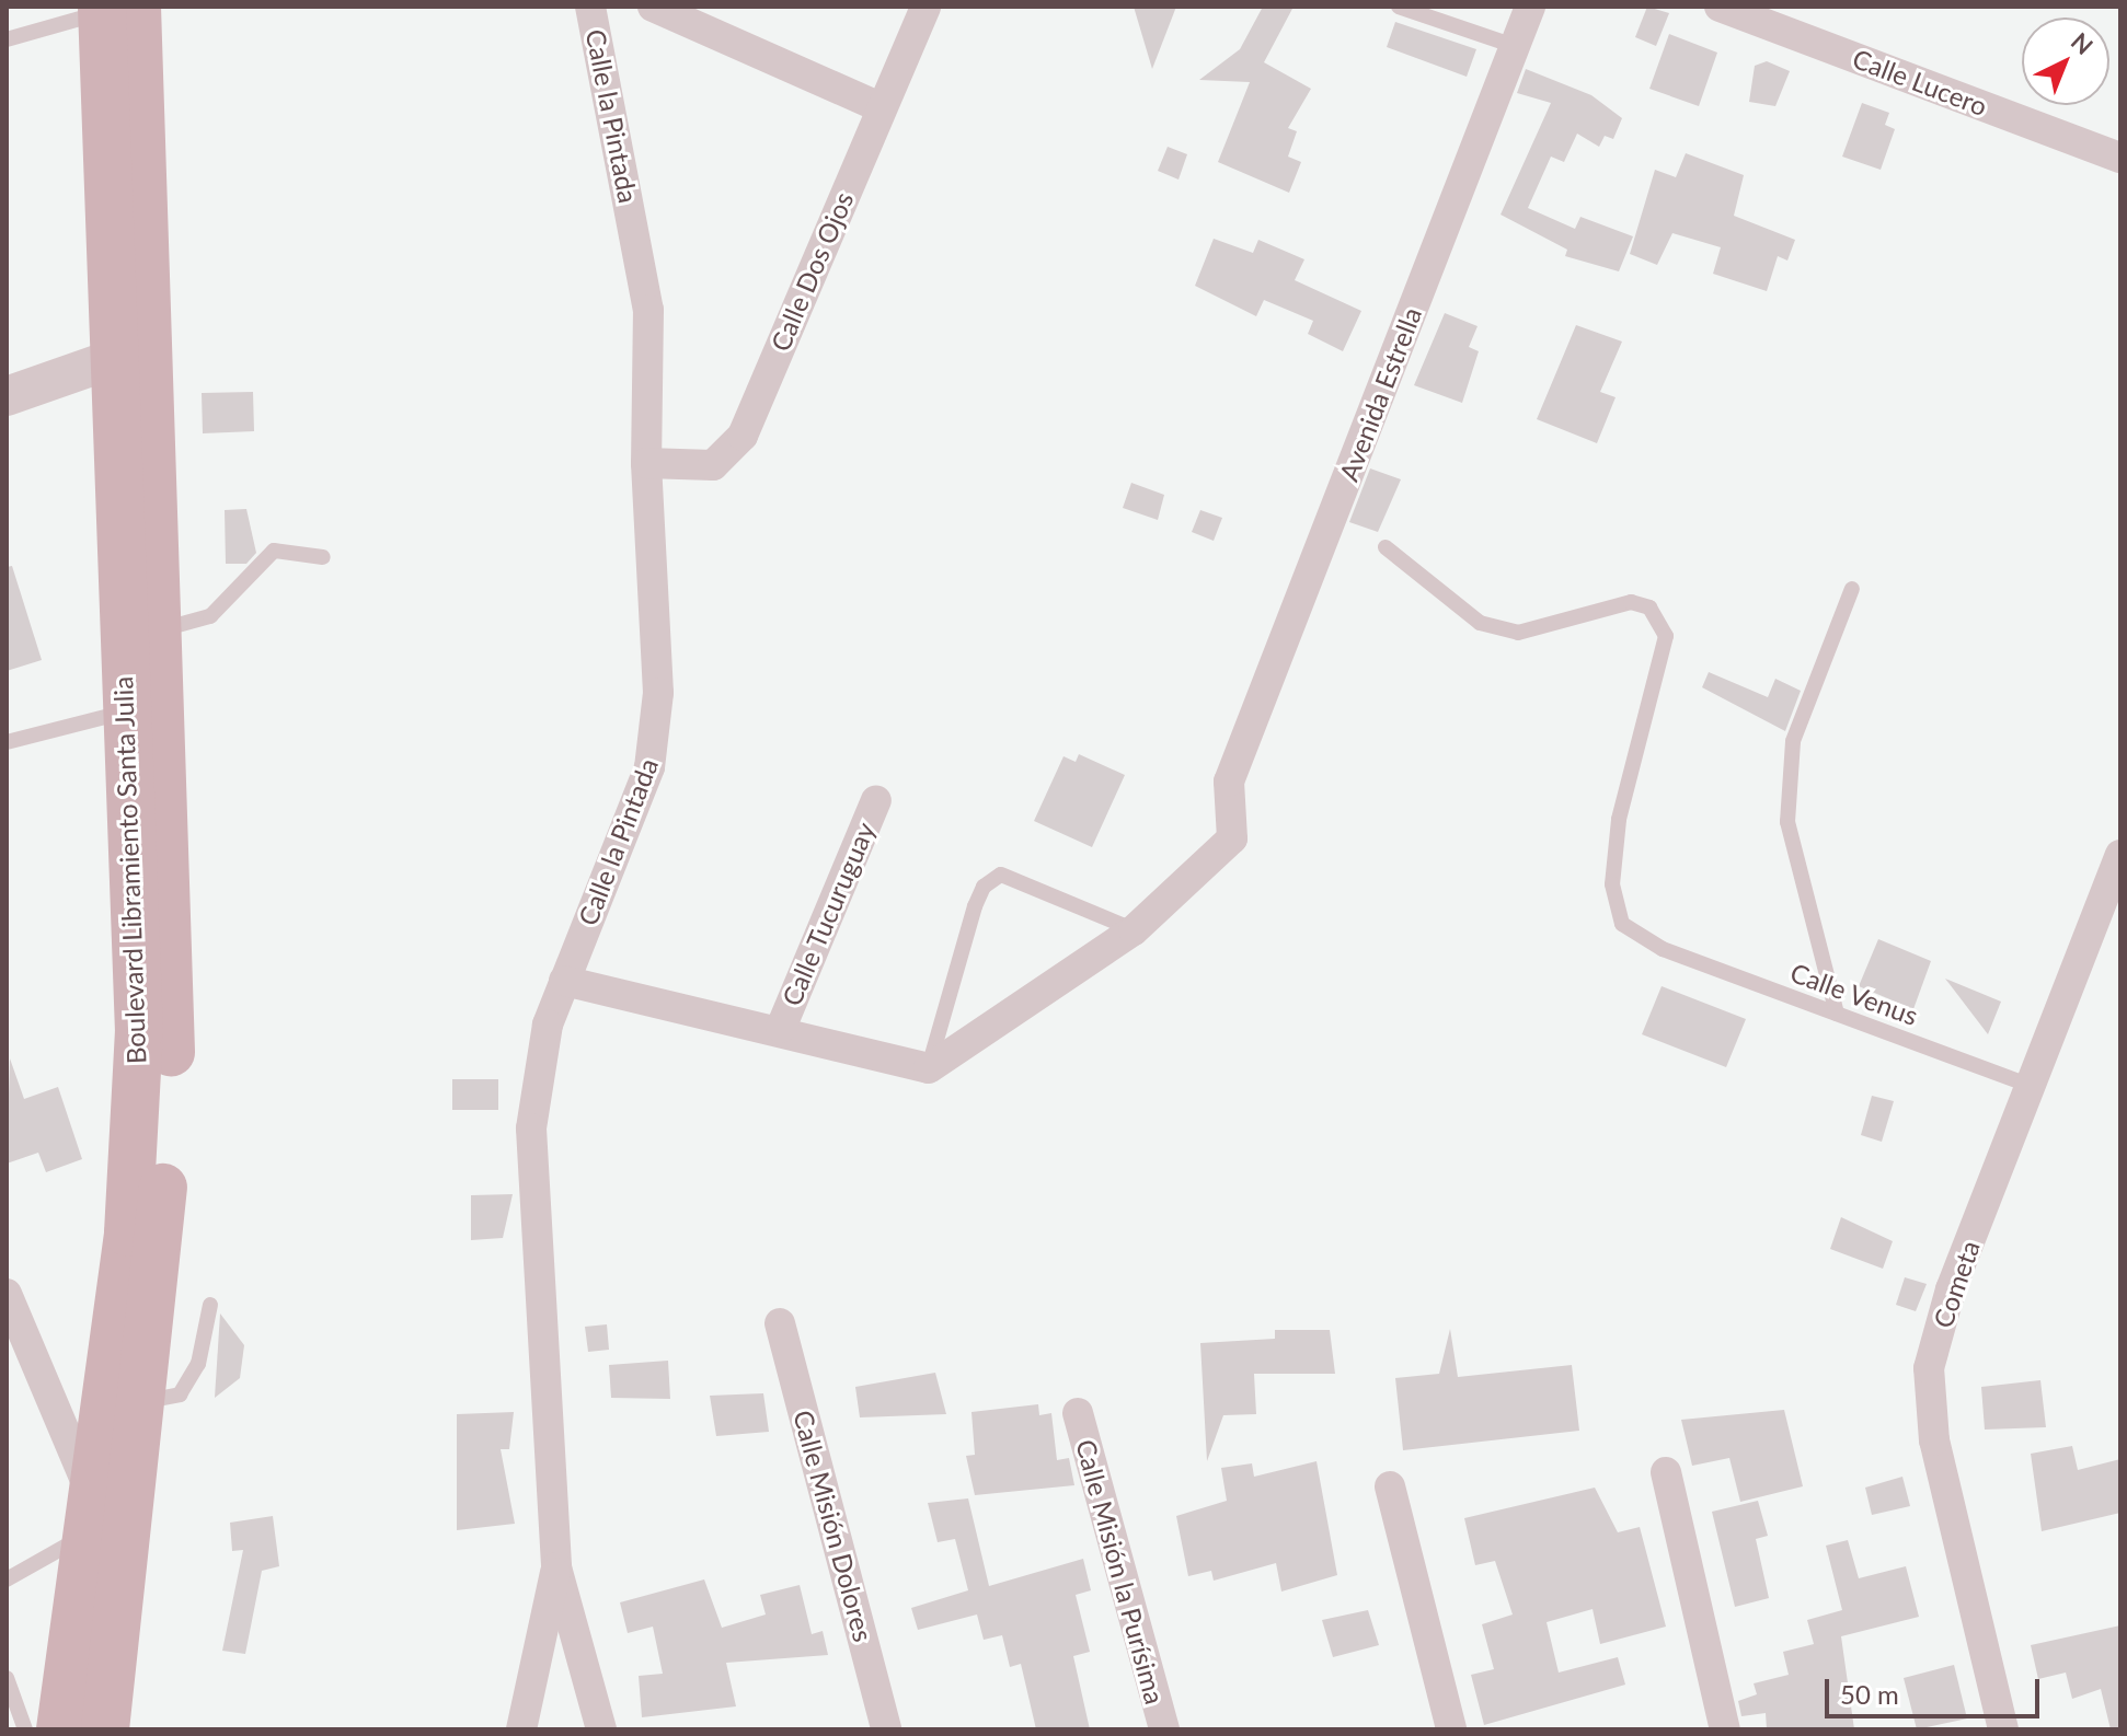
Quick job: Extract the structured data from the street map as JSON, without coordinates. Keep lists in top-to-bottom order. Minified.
{"streets":{"main road":["Boulevard Libramiento Santa Julia"],"street":["Calle Lucero","Calle la Pintada","Calle Dos Ojos","Avenida Estrella","Calle Tucuruguay","Cometa","Calle Misión Dolores","Calle Misión la Purísima"],"lane":["Calle Venus"]},"crossings":[["Calle la Pintada","Calle Dos Ojos"],["Calle la Pintada","Calle Tucuruguay"],["Calle Venus","Cometa"]],"scale_bar":"50 m","north":"top right"}
